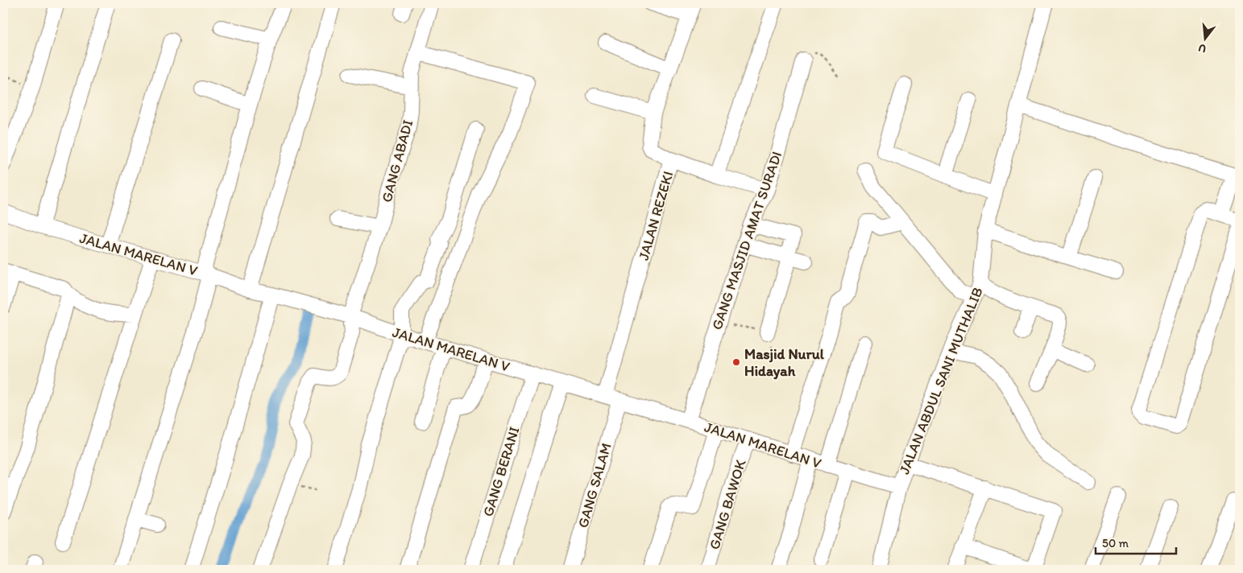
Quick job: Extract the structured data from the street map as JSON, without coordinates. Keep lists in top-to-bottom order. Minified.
{"streets":{"street":["GANG ABADI","JALAN REZEKI","GANG MASJID AMAT SURADI","JALAN MARELAN V","JALAN ABDUL SANI MUTHALIB","GANG BERANI","GANG SALAM","GANG BAWOK"]},"crossings":[["GANG ABADI","JALAN MARELAN V"],["JALAN REZEKI","JALAN MARELAN V"],["GANG MASJID AMAT SURADI","JALAN MARELAN V"],["JALAN MARELAN V","JALAN ABDUL SANI MUTHALIB"],["JALAN MARELAN V","GANG BERANI"],["JALAN MARELAN V","GANG SALAM"],["JALAN MARELAN V","GANG BAWOK"]],"places":["Masjid Nurul Hidayah"],"scale_bar":"50 m","north":"bottom"}
